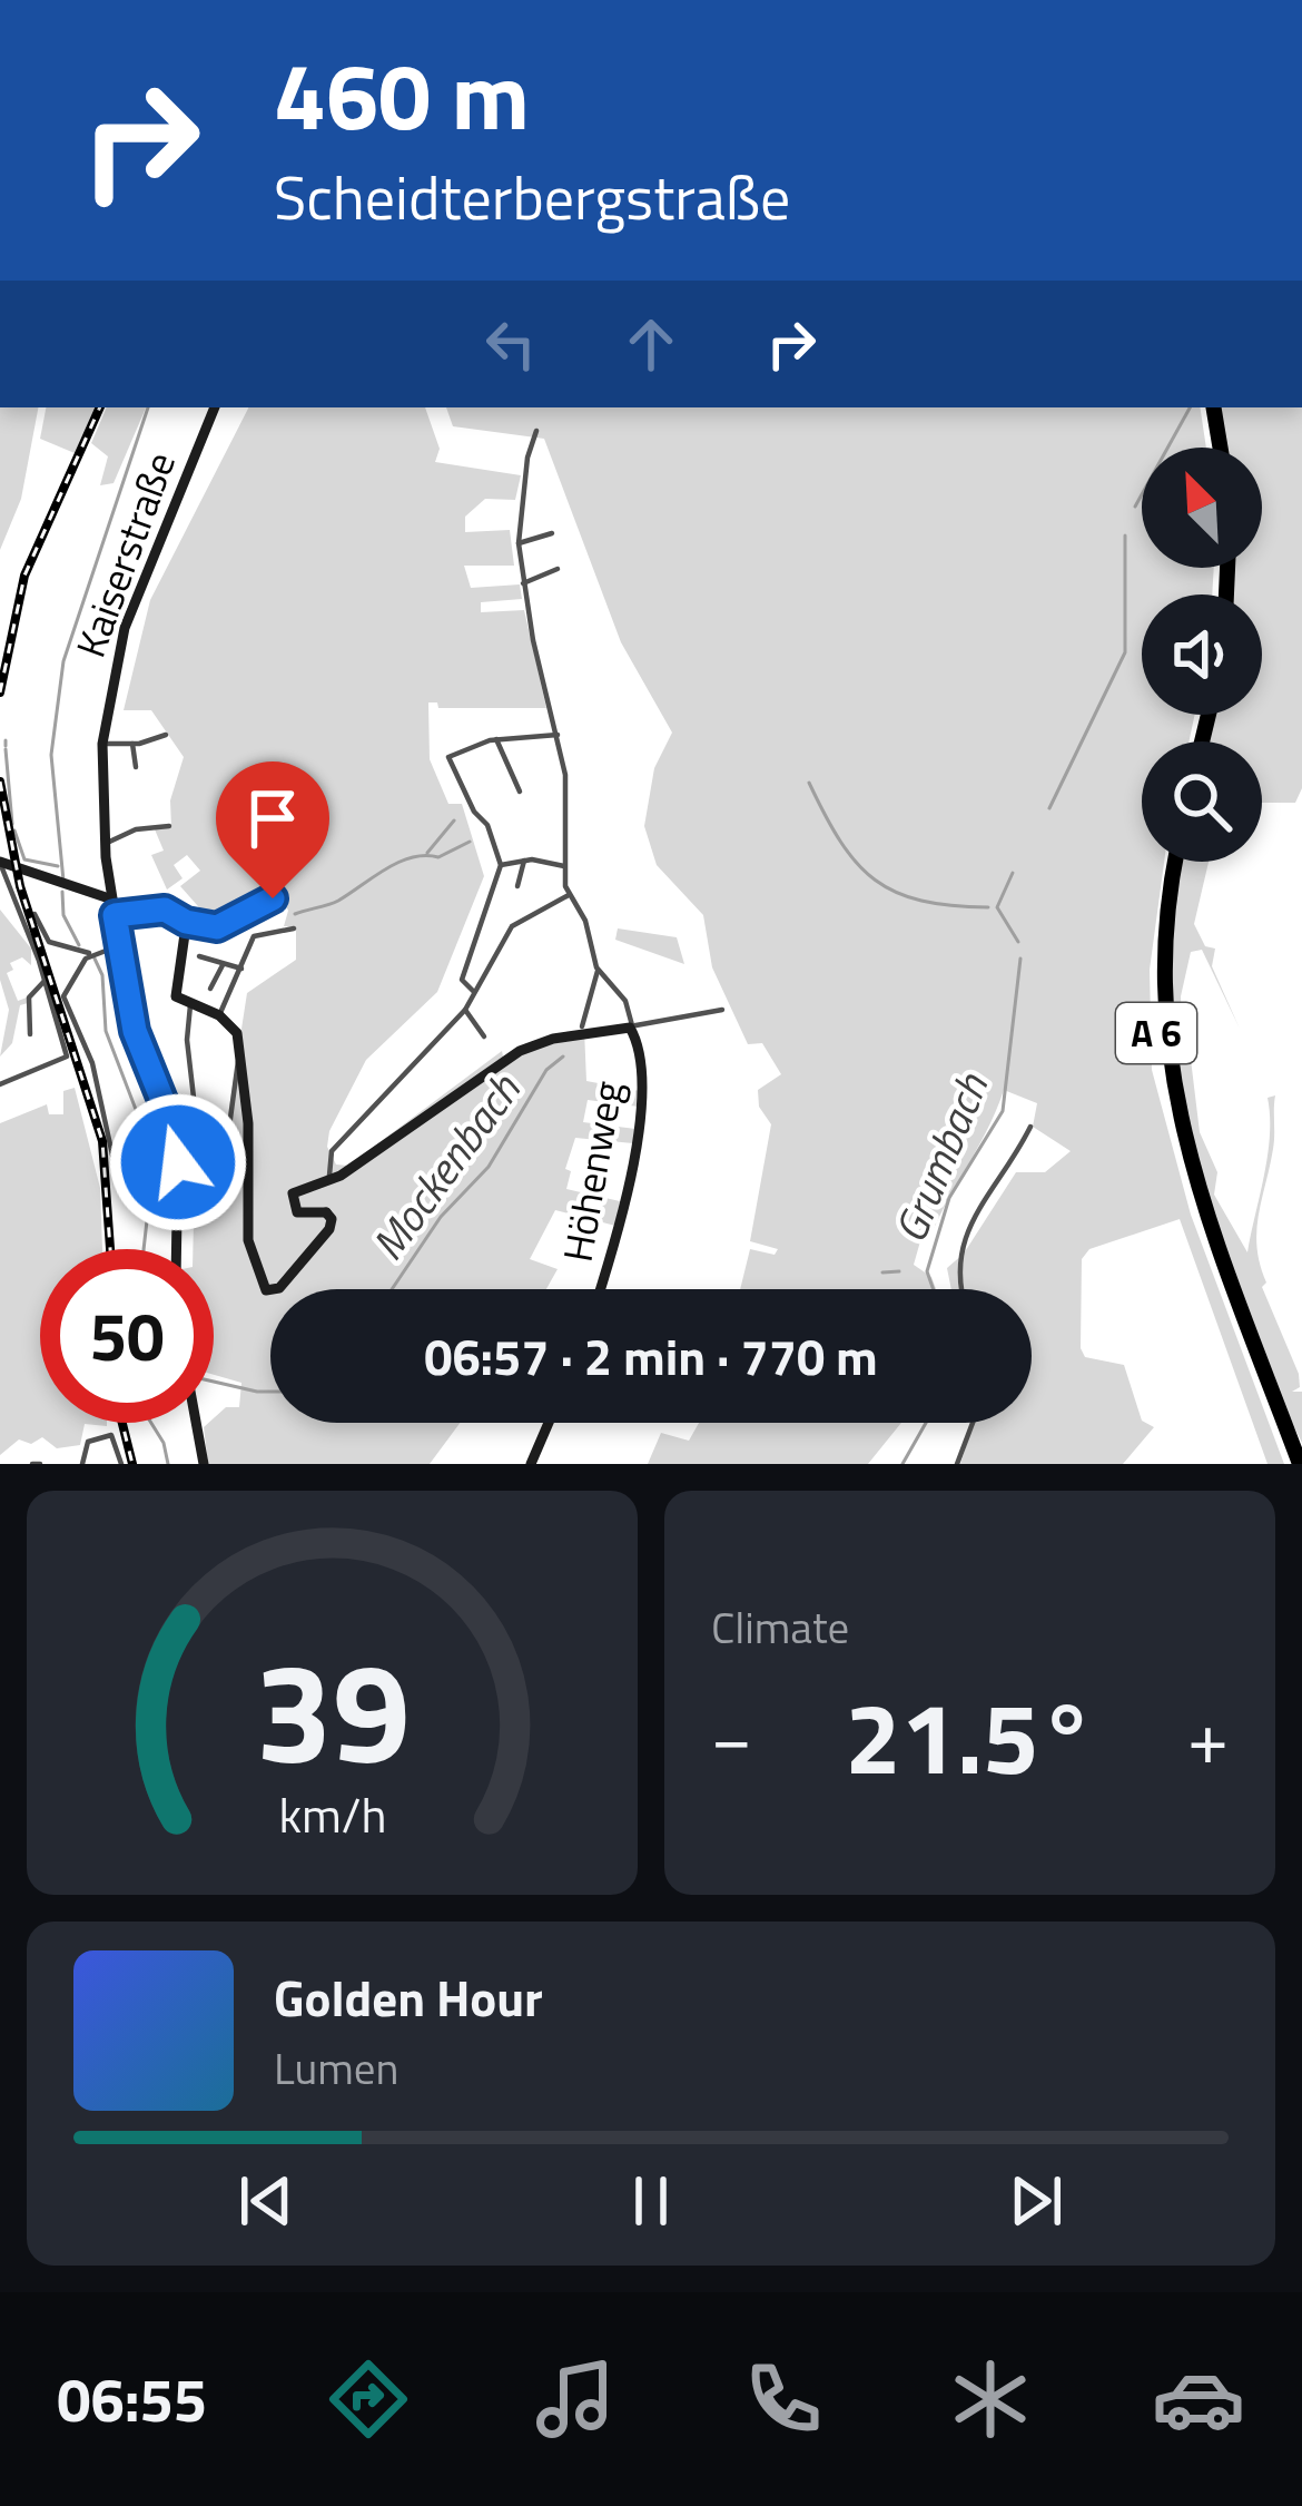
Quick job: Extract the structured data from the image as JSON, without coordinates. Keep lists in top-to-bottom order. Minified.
{"streets":{"highway":["A 6"],"street":["Kaiserstraße","Höhenweg"]},"water":["Grumbach","Mockenbach"],"north":"top left","page":{"turn":["460 m","Scheidterbergstraße"],"limit":"50","trip":"06:57 · 2 min · 770 m","tile":"Climate","heat":["−","21.5°","+"],"song":["Golden Hour","Lumen"],"tabs":"06:55","gauge":["39","km/h"]}}
